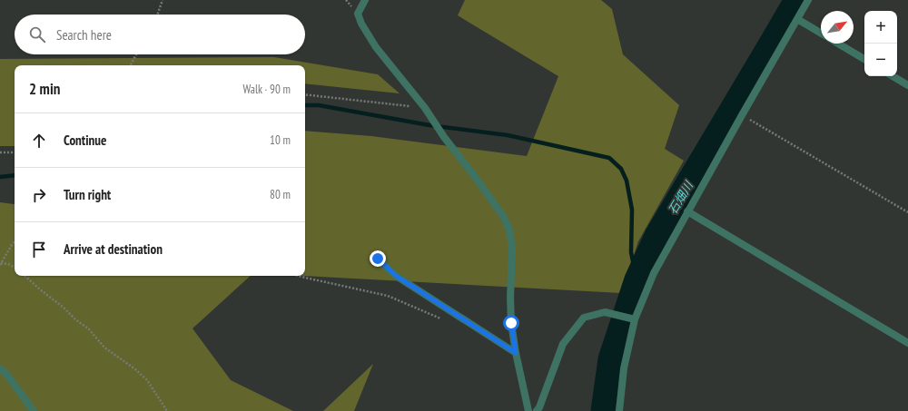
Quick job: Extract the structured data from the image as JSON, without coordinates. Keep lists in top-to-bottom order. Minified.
{"water":["石畑川"],"north":"top right","page":{"map_buttons":["+","−"],"search":"Search here","heading":["2 min","Walk · 90 m"],"list":[["Continue","10 m"],["Turn right","80 m"],"Arrive at destination"]}}
